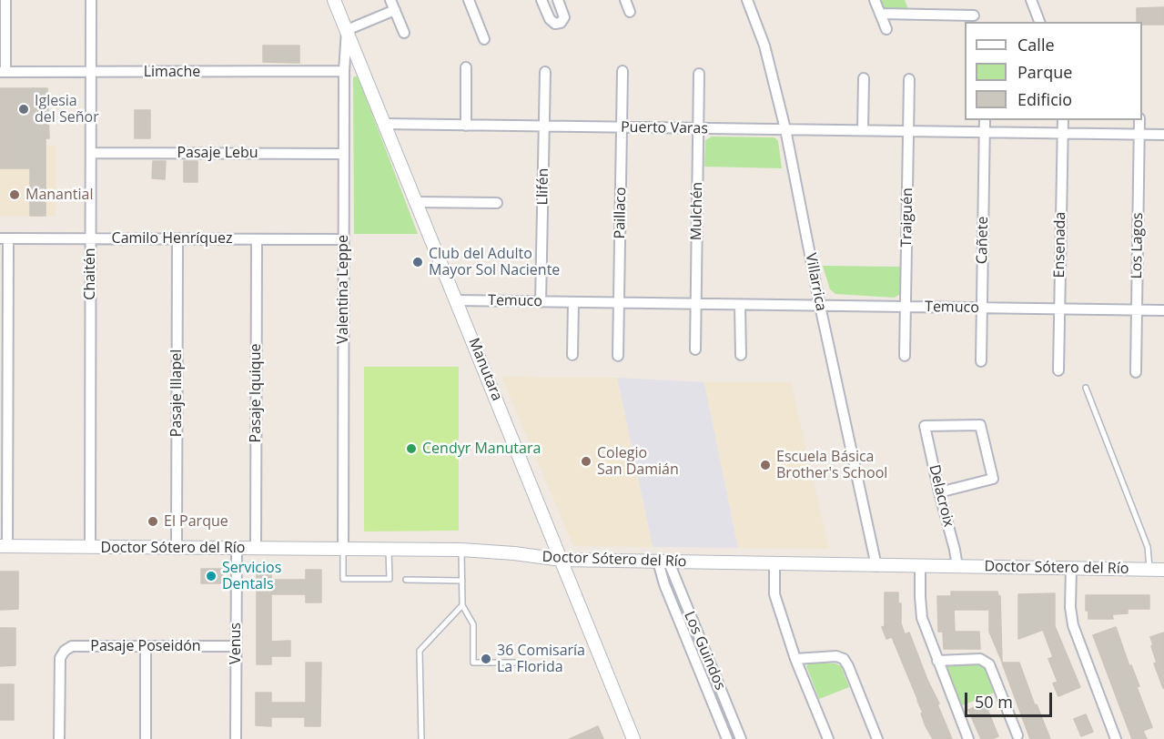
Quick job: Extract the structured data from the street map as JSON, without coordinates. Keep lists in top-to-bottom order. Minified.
{"streets":{"main road":["Manutara","Doctor Sótero del Río"],"street":["Limache","Puerto Varas","Pasaje Lebu","Llifén","Mulchén","Paillaco","Traiguén","Camilo Henríquez","Cañete","Ensenada","Los Lagos","Chaitén","Villarrica","Valentina Leppe","Temuco","Pasaje Illapel","Pasaje Iquique","Delacroix","Venus","Pasaje Poseidón","Los Guindos"]},"crossings":[["Limache","Chaitén"],["Limache","Valentina Leppe"],["Puerto Varas","Llifén"],["Puerto Varas","Mulchén"],["Puerto Varas","Paillaco"],["Puerto Varas","Traiguén"],["Puerto Varas","Cañete"],["Puerto Varas","Ensenada"],["Puerto Varas","Los Lagos"],["Puerto Varas","Villarrica"],["Puerto Varas","Manutara"],["Pasaje Lebu","Chaitén"],["Pasaje Lebu","Valentina Leppe"],["Llifén","Temuco"],["Mulchén","Temuco"],["Paillaco","Temuco"],["Traiguén","Temuco"],["Camilo Henríquez","Chaitén"],["Camilo Henríquez","Valentina Leppe"],["Camilo Henríquez","Pasaje Illapel"],["Camilo Henríquez","Pasaje Iquique"],["Cañete","Temuco"],["Ensenada","Temuco"],["Los Lagos","Temuco"],["Chaitén","Doctor Sótero del Río"],["Villarrica","Temuco"],["Villarrica","Doctor Sótero del Río"],["Valentina Leppe","Manutara"],["Valentina Leppe","Doctor Sótero del Río"],["Temuco","Manutara"],["Manutara","Doctor Sótero del Río"],["Pasaje Illapel","Doctor Sótero del Río"],["Pasaje Iquique","Doctor Sótero del Río"],["Delacroix","Doctor Sótero del Río"],["Doctor Sótero del Río","Venus"],["Doctor Sótero del Río","Los Guindos"],["Venus","Pasaje Poseidón"]],"places":["Iglesia del Señor","Manantial","Club del Adulto Mayor Sol Naciente","Cendyr Manutara","Colegio San Damián","Escuela Básica Brother's School","El Parque","Servicios Dentals","36 Comisaría La Florida"],"legend":["Calle","Parque","Edificio"],"scale_bar":"50 m"}
